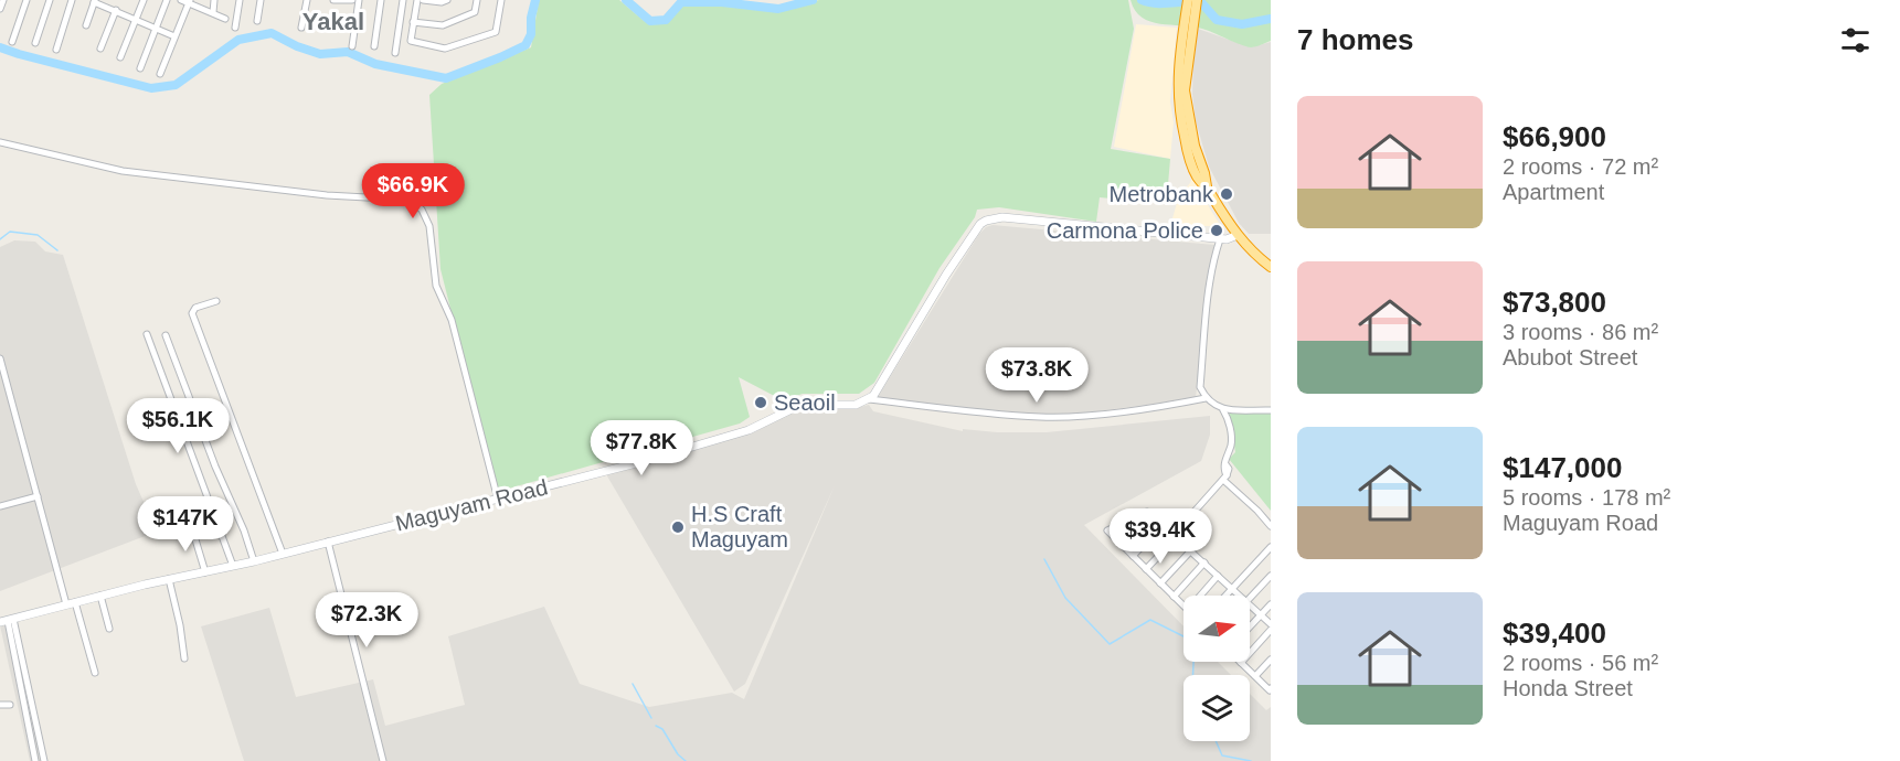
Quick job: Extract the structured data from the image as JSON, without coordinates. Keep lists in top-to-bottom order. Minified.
{"streets":{"main road":["Maguyam Road"]},"districts":["Yakal"],"places":["Metrobank","Carmona Police","Seaoil","H.S Craft Maguyam"],"north":"right","page":{"heading":"7 homes","list":[{"name":"$66,900","note":"2 rooms · 72 m² · Apartment"},{"name":"$73,800","note":"3 rooms · 86 m² · Abubot Street"},{"name":"$147,000","note":"5 rooms · 178 m² · Maguyam Road"},{"name":"$39,400","note":"2 rooms · 56 m² · Honda Street"}],"price":["$66.9K","$73.8K","$56.1K","$77.8K","$147K","$39.4K","$72.3K"]}}
